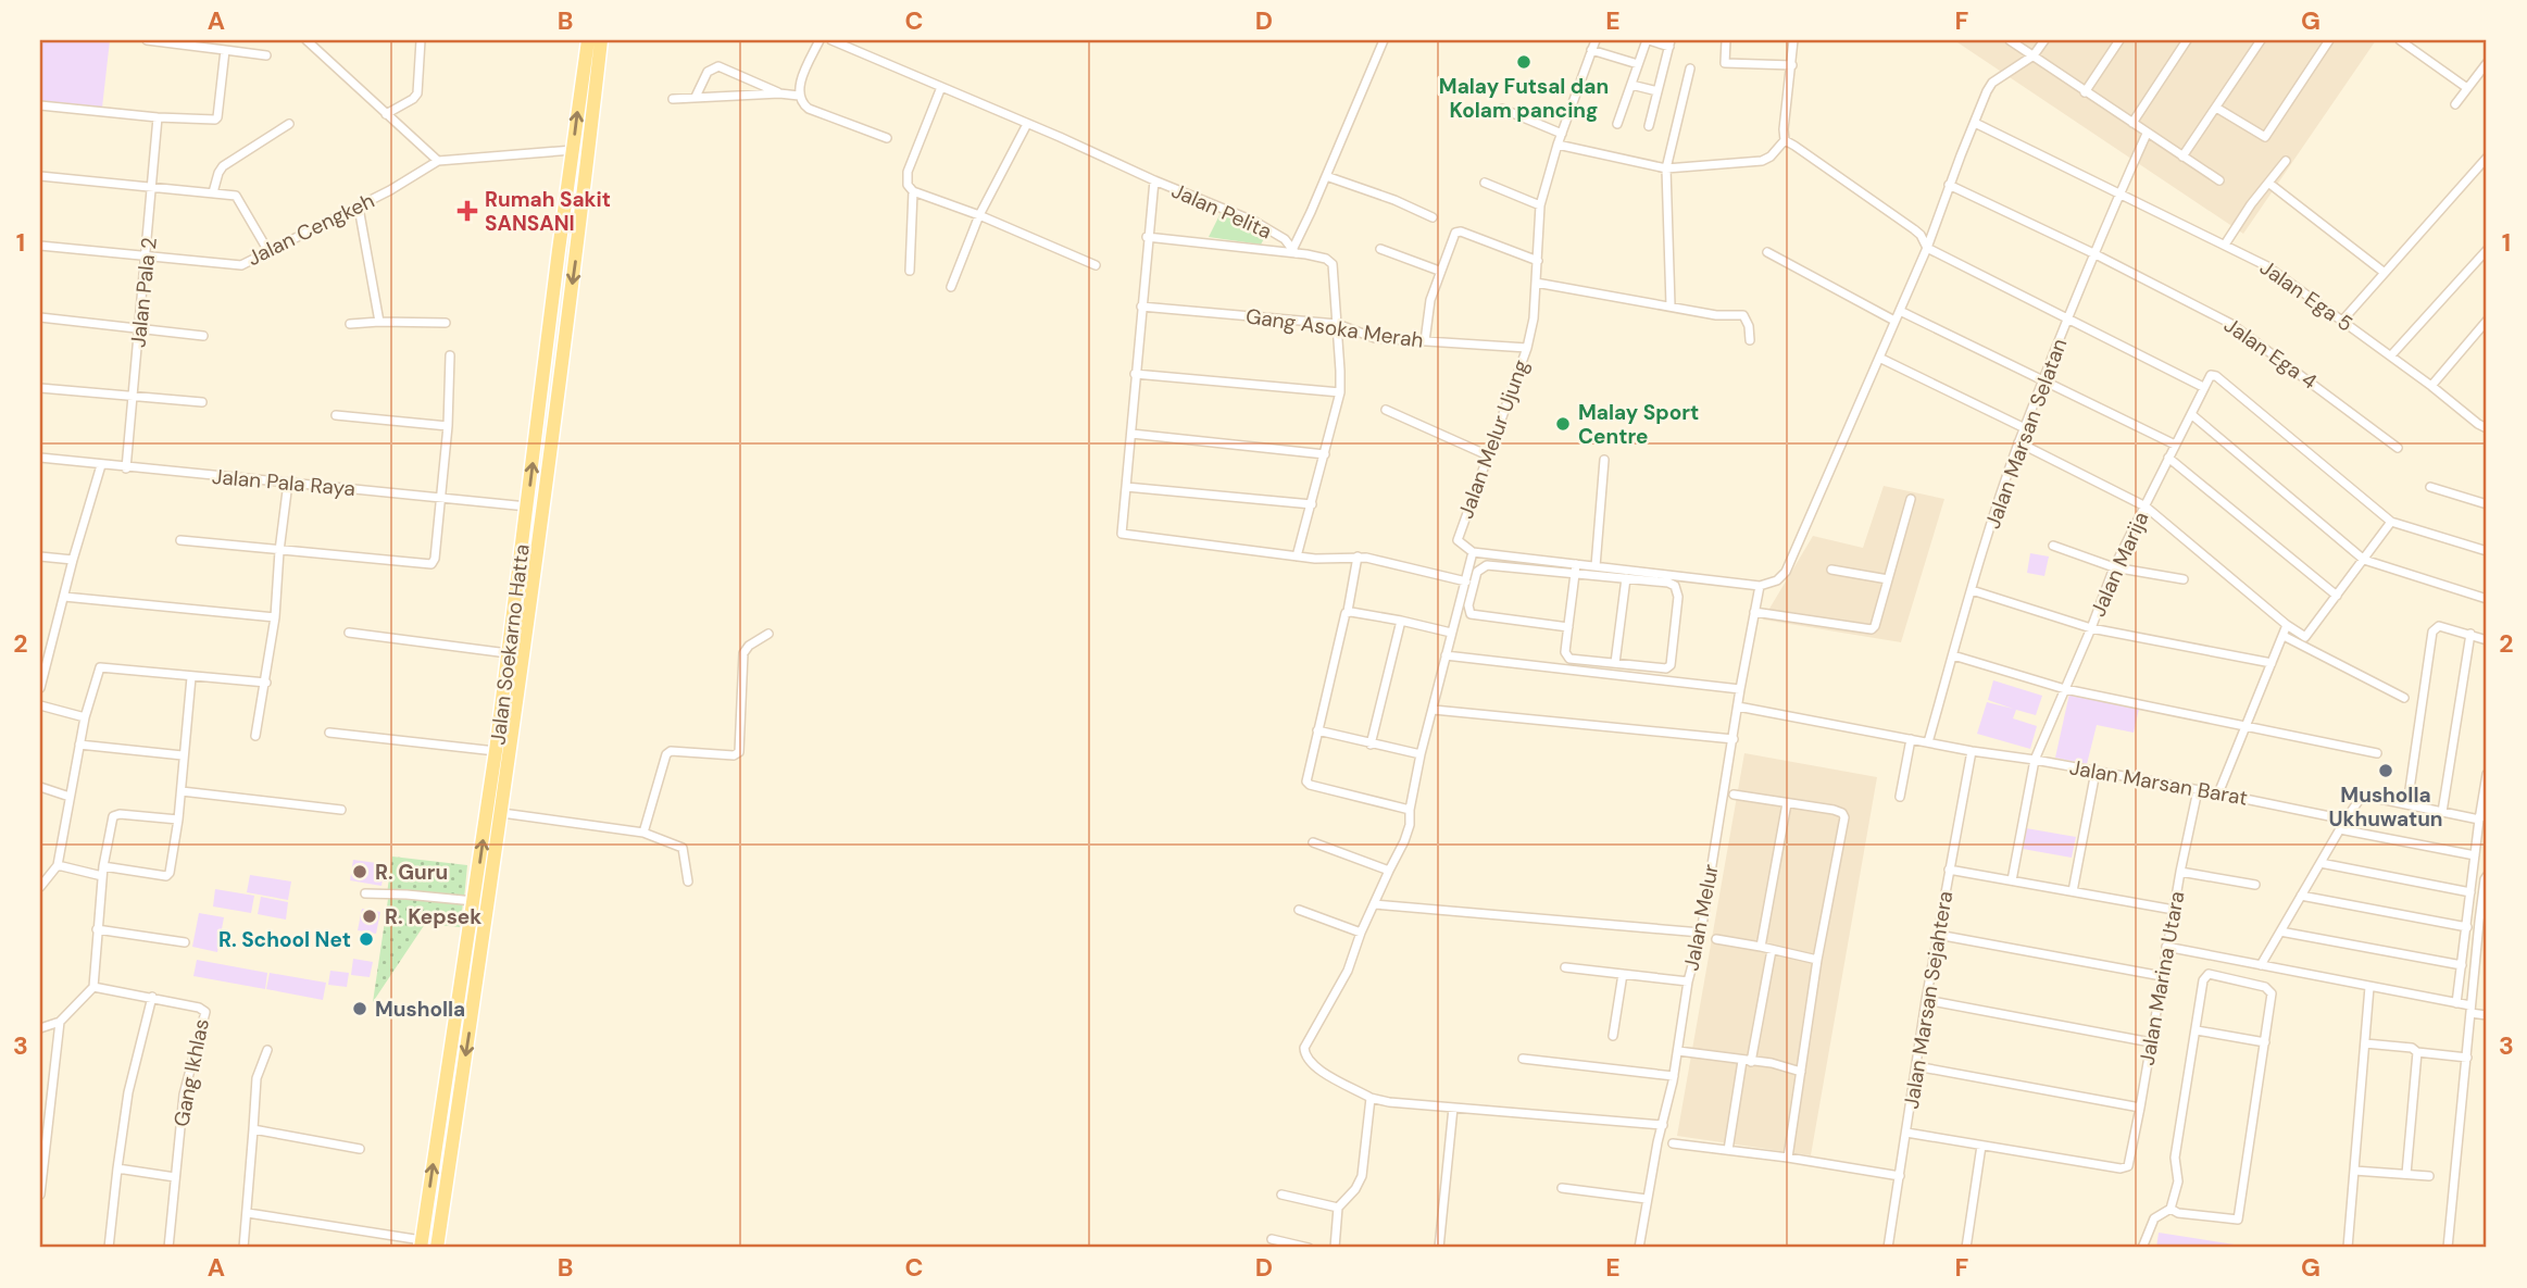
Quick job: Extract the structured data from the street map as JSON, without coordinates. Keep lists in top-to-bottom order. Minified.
{"streets":{"main road":["Jalan Soekarno Hatta"],"street":["Jalan Pelita","Jalan Cengkeh","Jalan Pala 2","Jalan Ega 5","Gang Asoka Merah","Jalan Ega 4","Jalan Marsan Selatan","Jalan Melur Ujung","Jalan Pala Raya","Jalan Marija","Jalan Marsan Barat","Jalan Melur","Jalan Marina Utara","Jalan Marsan Sejahtera","Gang Ikhlas"]},"crossings":[["Jalan Pelita","Gang Asoka Merah"],["Jalan Cengkeh","Jalan Pala 2"],["Jalan Pala 2","Jalan Pala Raya"],["Jalan Ega 5","Jalan Marsan Selatan"],["Gang Asoka Merah","Jalan Melur Ujung"],["Jalan Ega 4","Jalan Marsan Selatan"],["Jalan Marsan Selatan","Jalan Marsan Barat"],["Jalan Melur Ujung","Jalan Melur"],["Jalan Pala Raya","Jalan Soekarno Hatta"],["Jalan Marija","Jalan Marsan Barat"],["Jalan Marsan Barat","Jalan Melur"],["Jalan Marsan Barat","Jalan Marina Utara"],["Jalan Marsan Barat","Jalan Marsan Sejahtera"]],"places":{"other":["Malay Futsal dan Kolam pancing","Malay Sport Centre","Musholla Ukhuwatun","R. Guru","R. Kepsek","R. School Net","Musholla"],"health":["Rumah Sakit SANSANI"]},"grid":{"columns":["A","B","C","D","E","F","G"],"rows":["1","2","3"]}}
